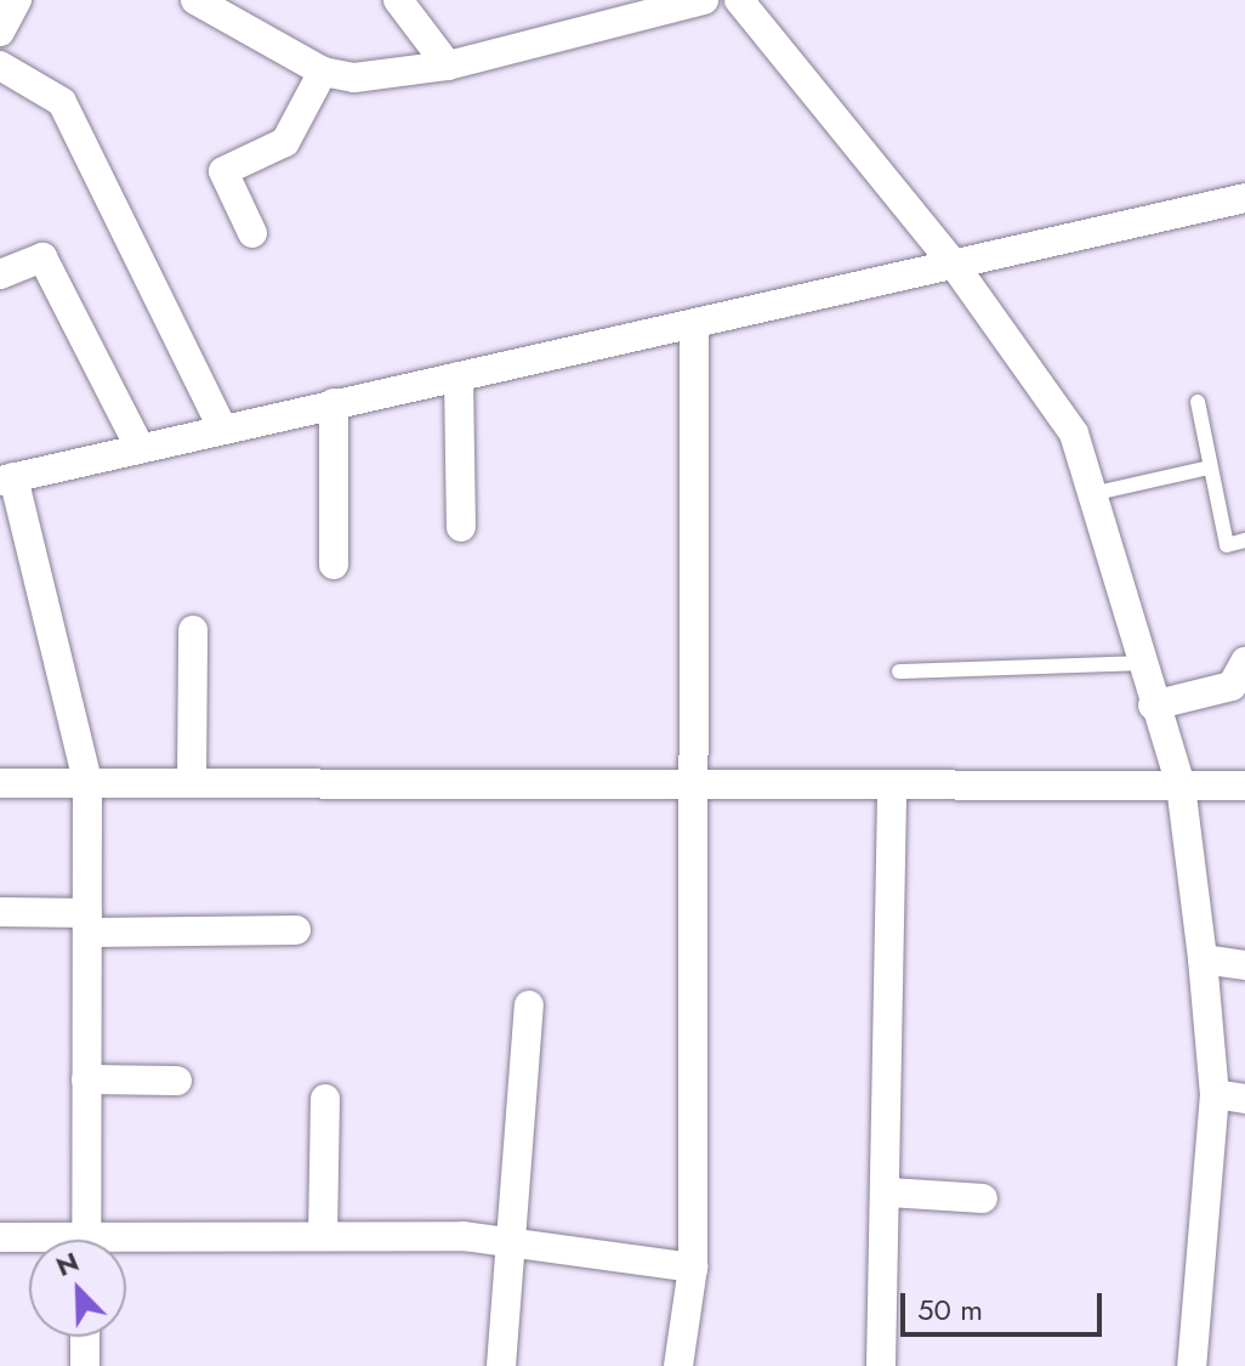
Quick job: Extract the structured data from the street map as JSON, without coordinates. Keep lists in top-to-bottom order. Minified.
{"scale_bar":"50 m","north":"top left"}
